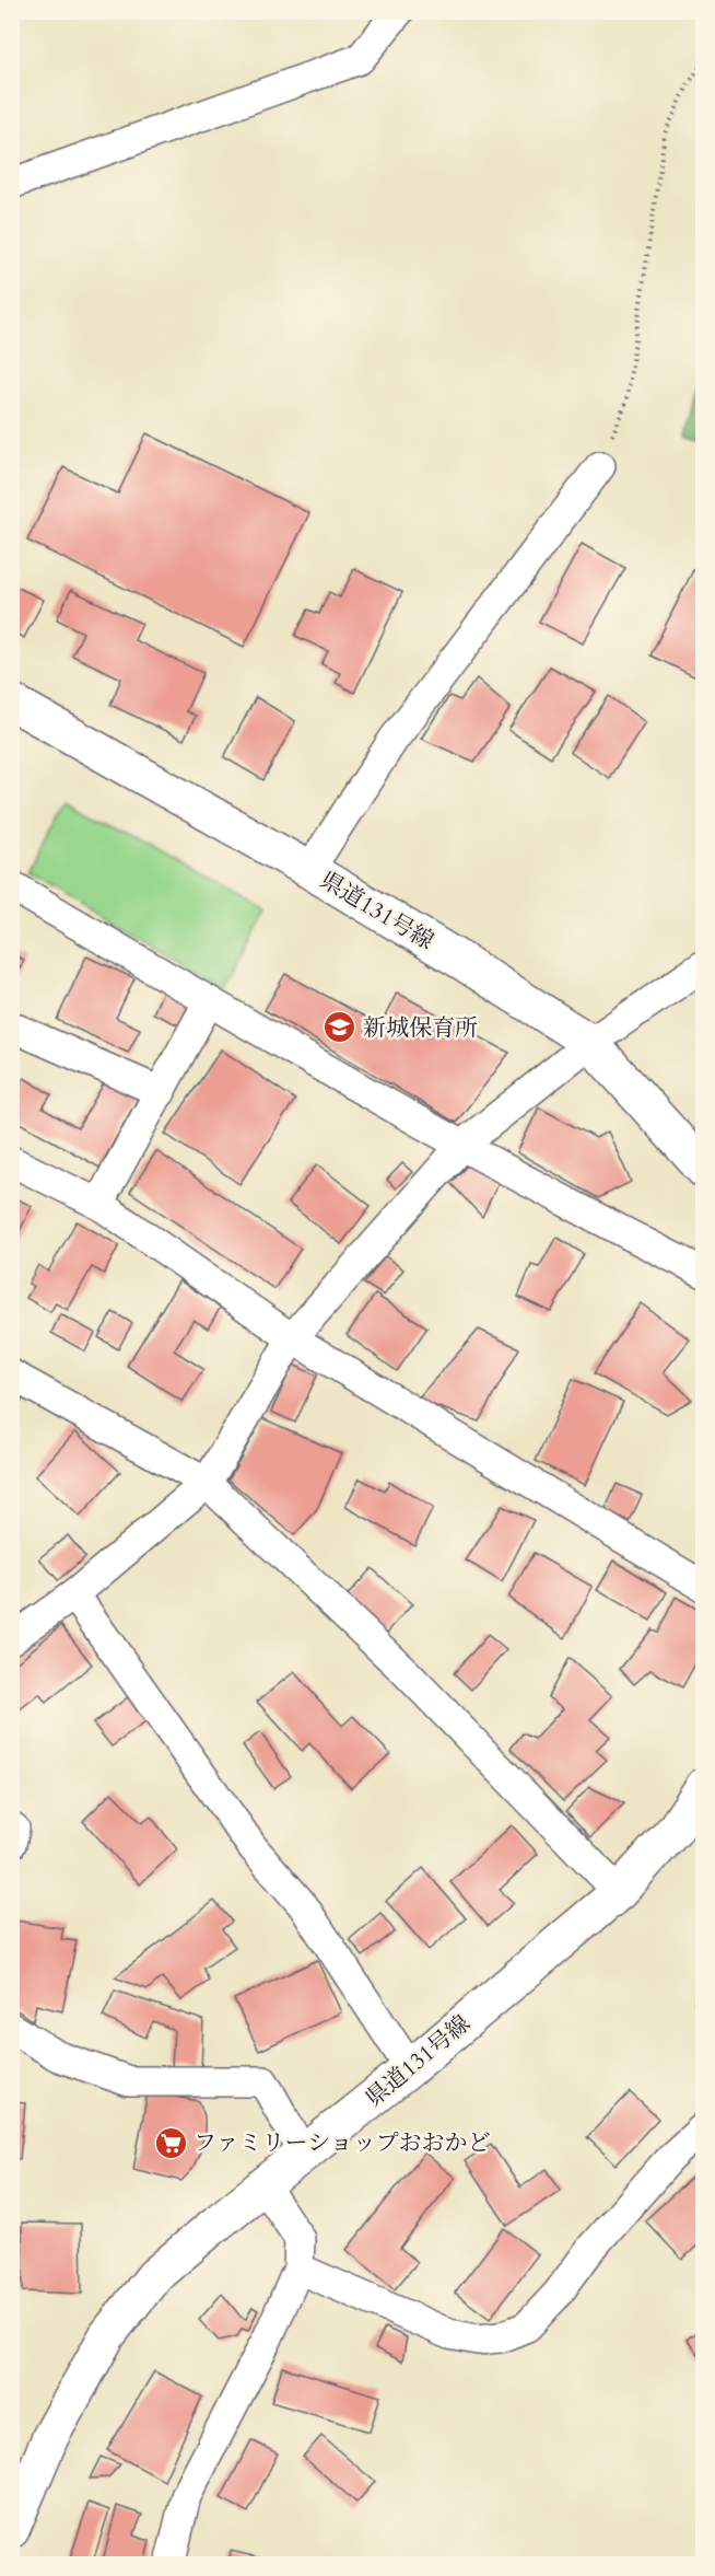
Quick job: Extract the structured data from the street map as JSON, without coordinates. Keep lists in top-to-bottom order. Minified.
{"streets":{"main road":["県道131号線"]},"places":{"school or university":["新城保育所"],"supermarket":["ファミリーショップおおかど"]}}
